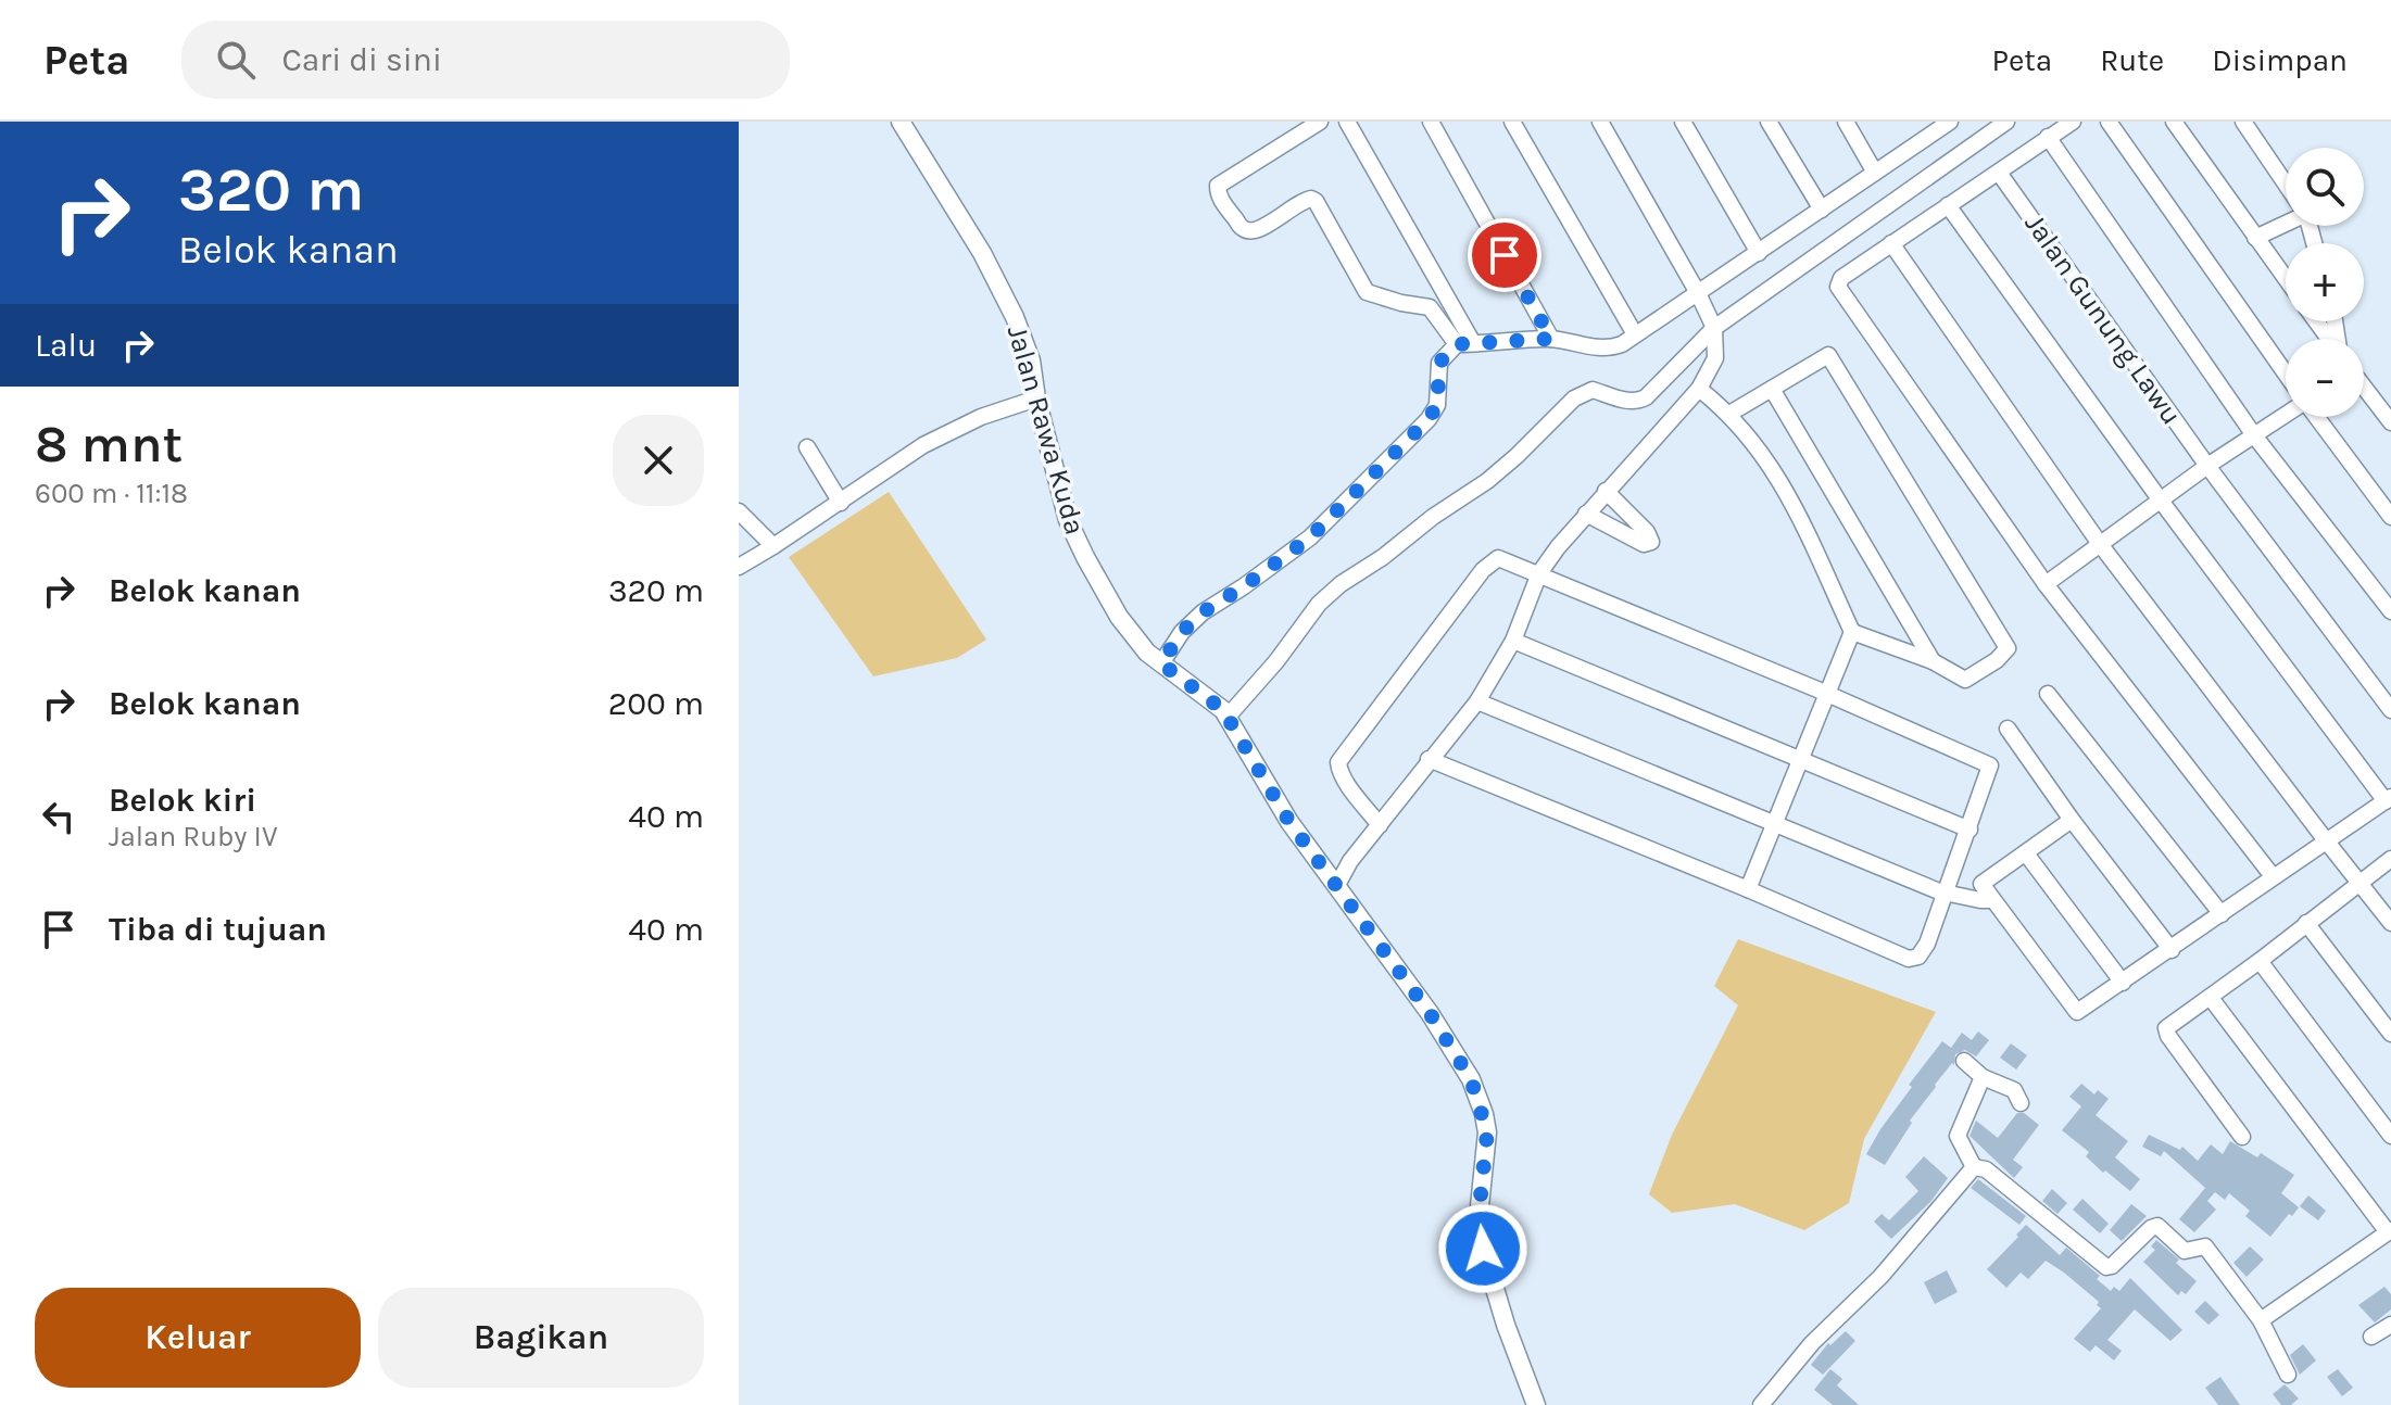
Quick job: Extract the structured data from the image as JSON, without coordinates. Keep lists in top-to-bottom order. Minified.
{"streets":{"street":["Jalan Gunung Lawu","Jalan Rawa Kuda"]},"page":{"header":"Peta","search":"Cari di sini","nav":["Peta","Rute","Disimpan"],"turn":["320 m","Belok kanan"],"map_buttons":["+","−"],"then":"Lalu","heading":["8 mnt","600 m · 11:18"],"list":[{"name":"Belok kanan","value":"320 m"},{"name":"Belok kanan","value":"200 m"},{"name":"Belok kiri","note":"Jalan Ruby IV","value":"40 m"},{"name":"Tiba di tujuan","value":"40 m"}],"buttons":["Keluar","Bagikan"]}}
